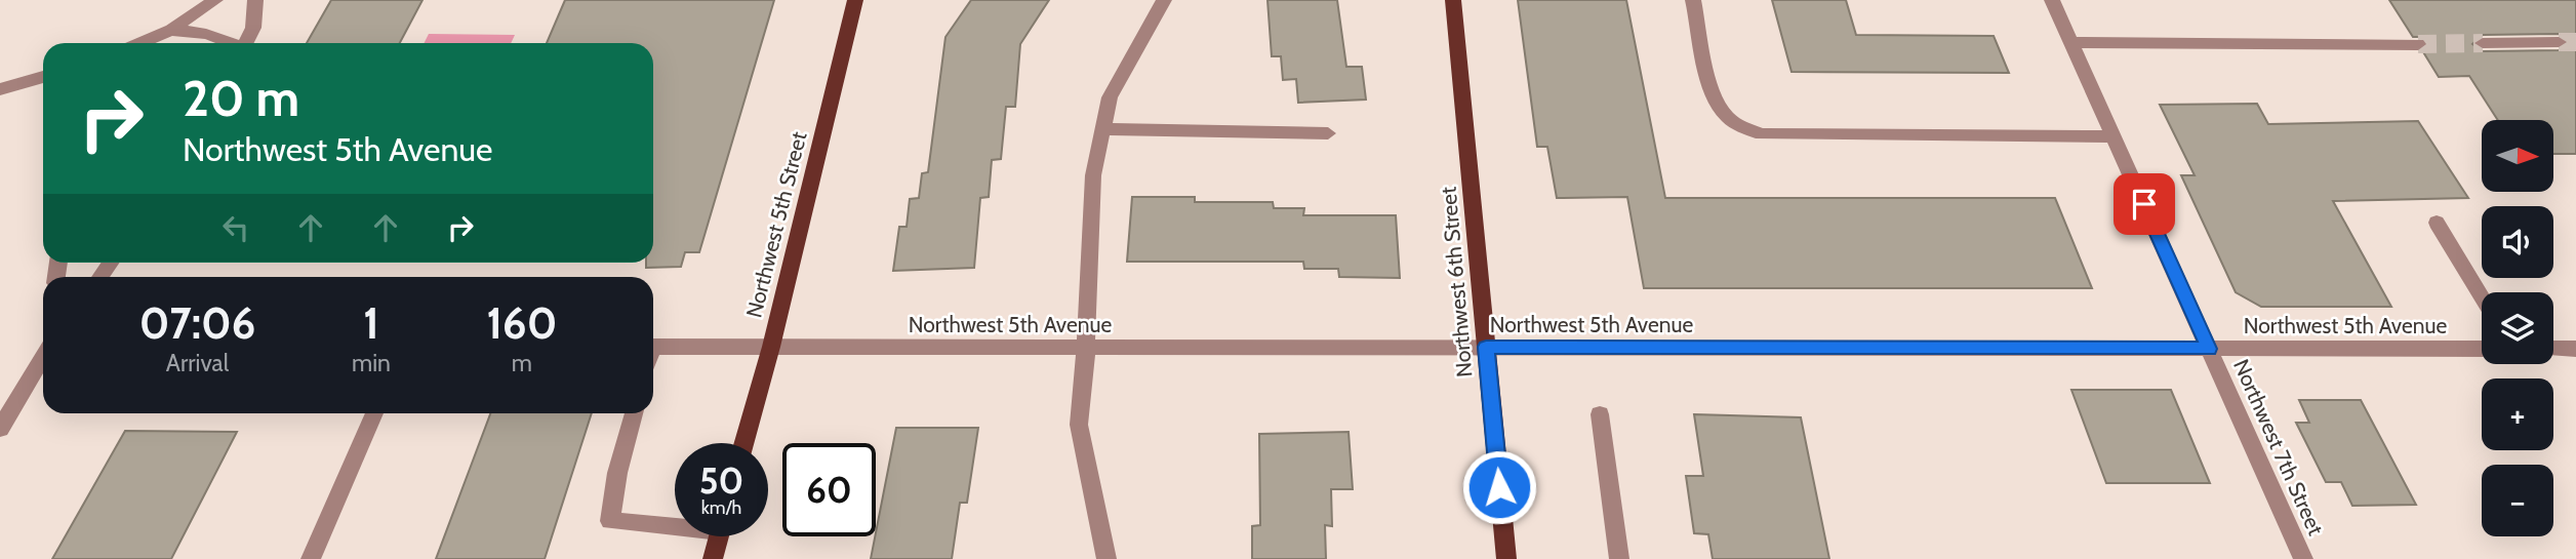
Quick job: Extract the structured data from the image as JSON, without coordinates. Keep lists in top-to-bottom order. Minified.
{"streets":{"main road":["Northwest 5th Street","Northwest 6th Street"],"street":["Northwest 5th Avenue","Northwest 7th Street"]},"crossings":[["Northwest 5th Street","Northwest 5th Avenue"],["Northwest 6th Street","Northwest 5th Avenue"],["Northwest 5th Avenue","Northwest 7th Street"]],"north":"right","page":{"turn":["20 m","Northwest 5th Avenue"],"map_buttons":["+","−"],"eta":["07:06","Arrival","1","min","160","m"],"speed":"50 km/h","limit":"60"}}
